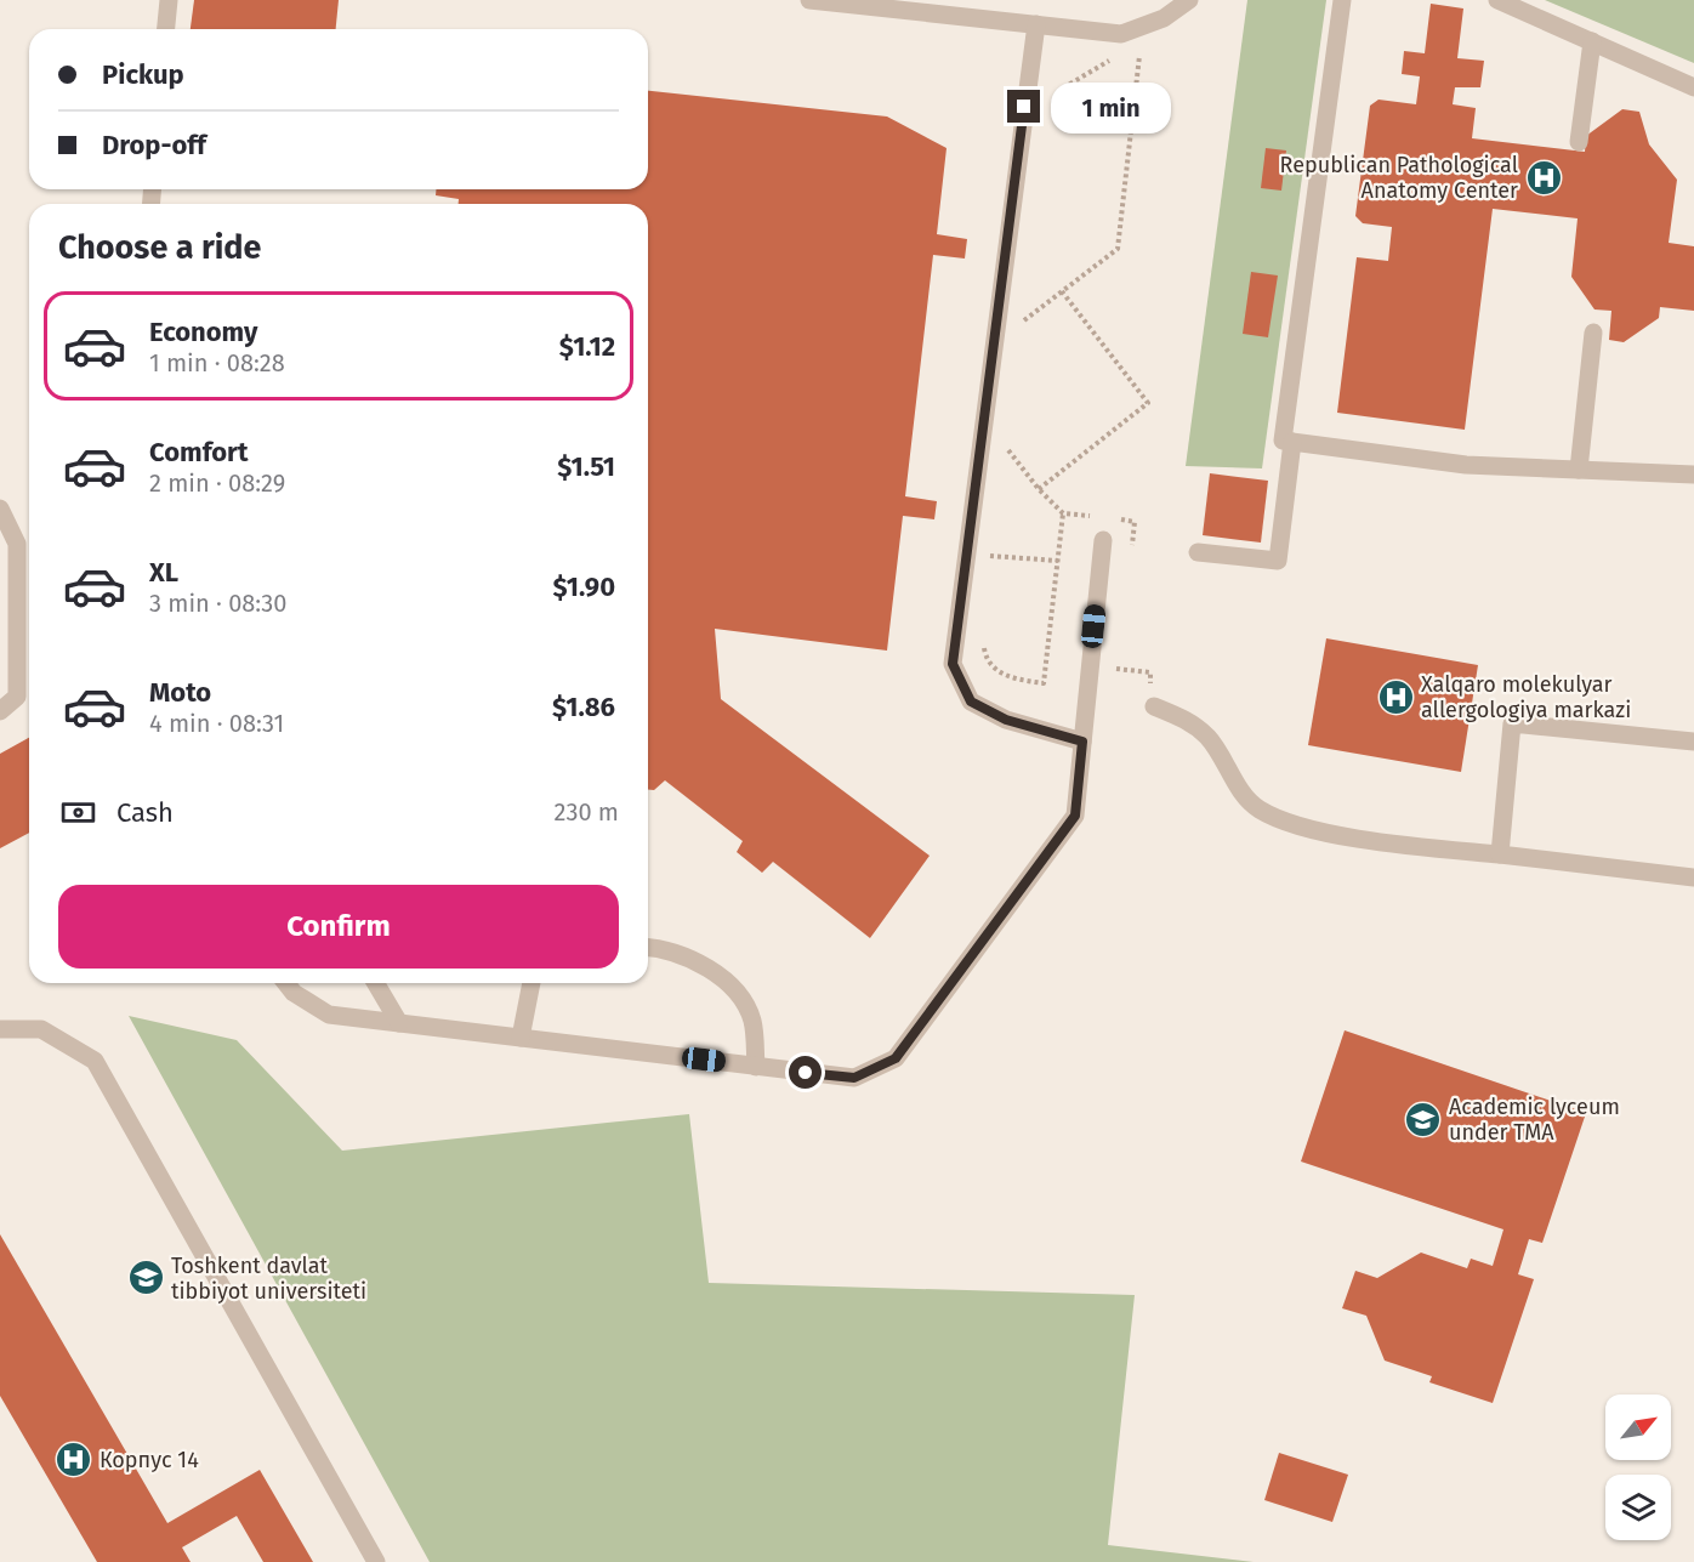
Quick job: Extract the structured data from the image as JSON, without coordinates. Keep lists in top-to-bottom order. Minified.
{"places":{"hospital":["Republican Pathological Anatomy Center","Xalqaro molekulyar allergologiya markazi","Корпус 14"],"school or university":["Academic lyceum under TMA","Toshkent davlat tibbiyot universiteti"]},"north":"top right","page":{"banner":["Pickup","Drop-off"],"bubble":"1 min","heading":"Choose a ride","list":[{"name":"Economy","note":"1 min · 08:28","value":"$1.12"},{"name":"Comfort","note":"2 min · 08:29","value":"$1.51"},{"name":"XL","note":"3 min · 08:30","value":"$1.90"},{"name":"Moto","note":"4 min · 08:31","value":"$1.86"}],"pay":["Cash","230 m"],"buttons":"Confirm"}}
